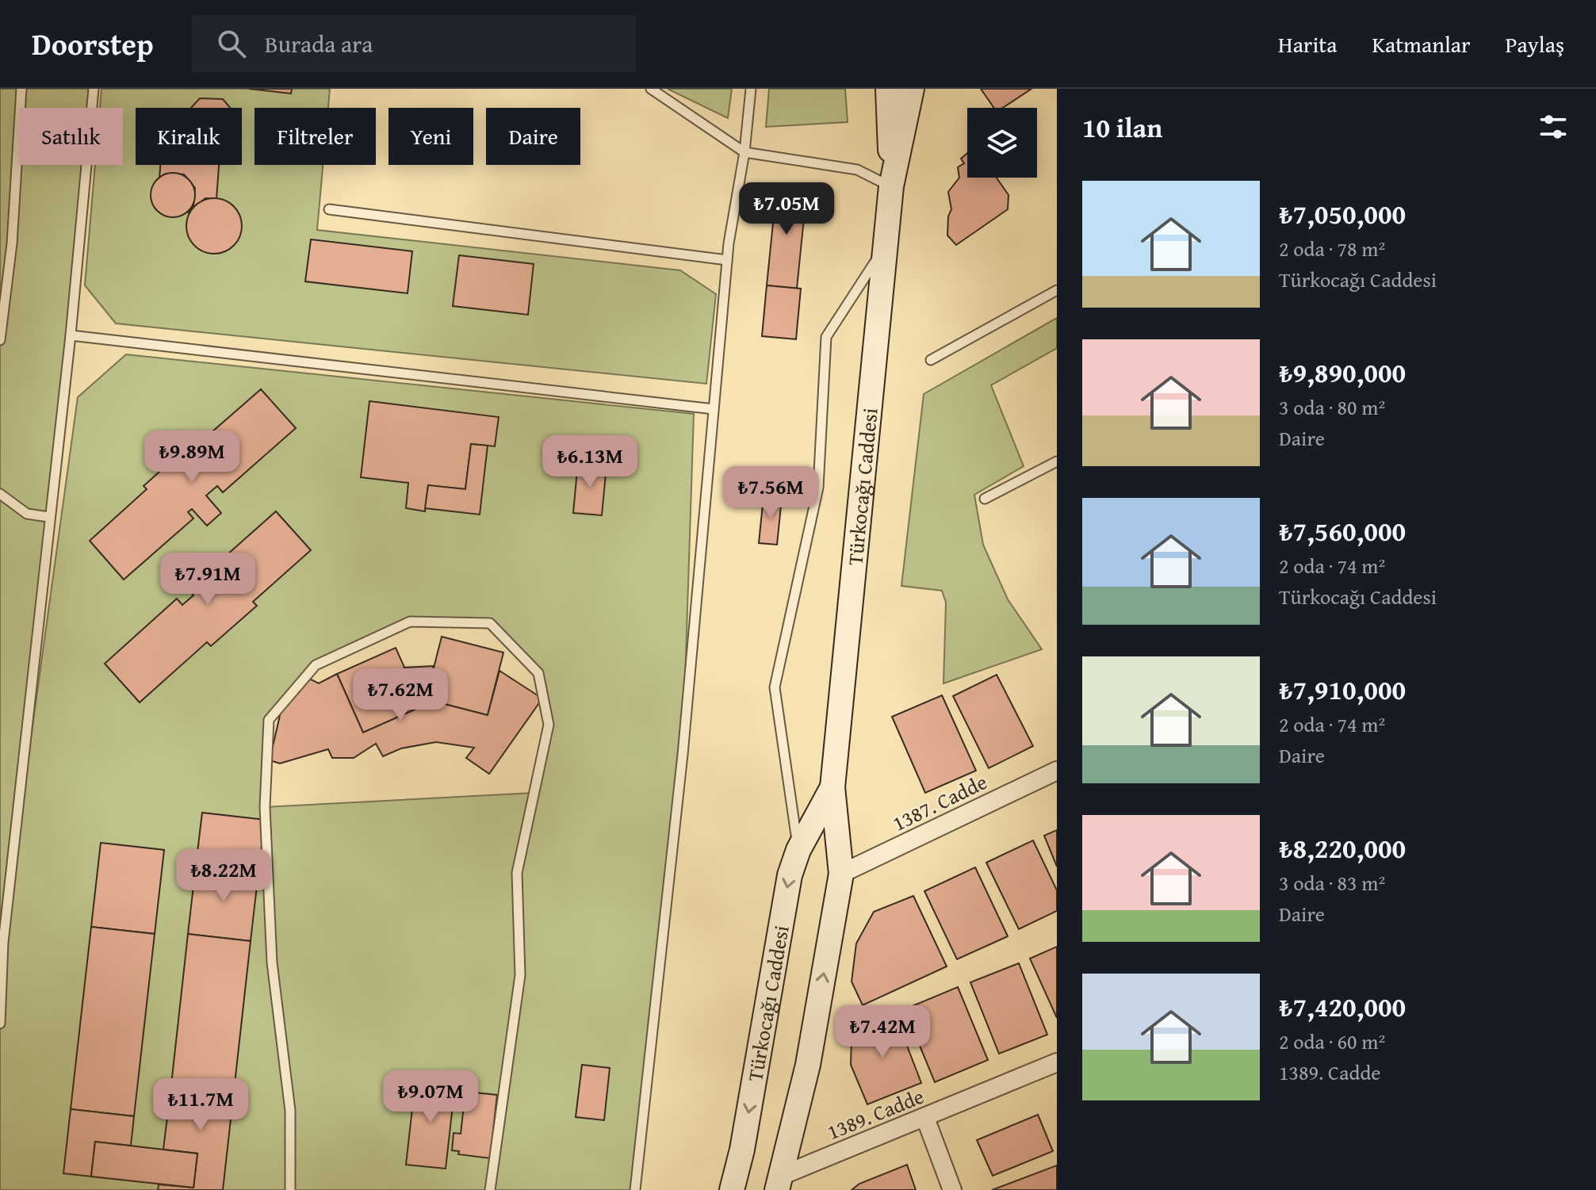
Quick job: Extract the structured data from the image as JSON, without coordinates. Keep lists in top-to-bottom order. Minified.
{"streets":{"main road":["Türkocağı Caddesi"],"street":["1387. Cadde","1389. Cadde"]},"crossings":[["Türkocağı Caddesi","1387. Cadde"],["Türkocağı Caddesi","1389. Cadde"]],"page":{"header":"Doorstep","search":"Burada ara","nav":["Harita","Katmanlar","Paylaş"],"heading":"10 ilan","chip":["Satılık","Kiralık","Filtreler","Yeni","Daire"],"list":[{"name":"₺7,050,000","note":"2 oda · 78 m² · Türkocağı Caddesi"},{"name":"₺9,890,000","note":"3 oda · 80 m² · Daire"},{"name":"₺7,560,000","note":"2 oda · 74 m² · Türkocağı Caddesi"},{"name":"₺7,910,000","note":"2 oda · 74 m² · Daire"},{"name":"₺8,220,000","note":"3 oda · 83 m² · Daire"},{"name":"₺7,420,000","note":"2 oda · 60 m² · 1389. Cadde"}],"price":["₺7.05M","₺9.89M","₺6.13M","₺7.56M","₺7.91M","₺7.62M","₺8.22M","₺7.42M","₺9.07M","₺11.7M"]}}
